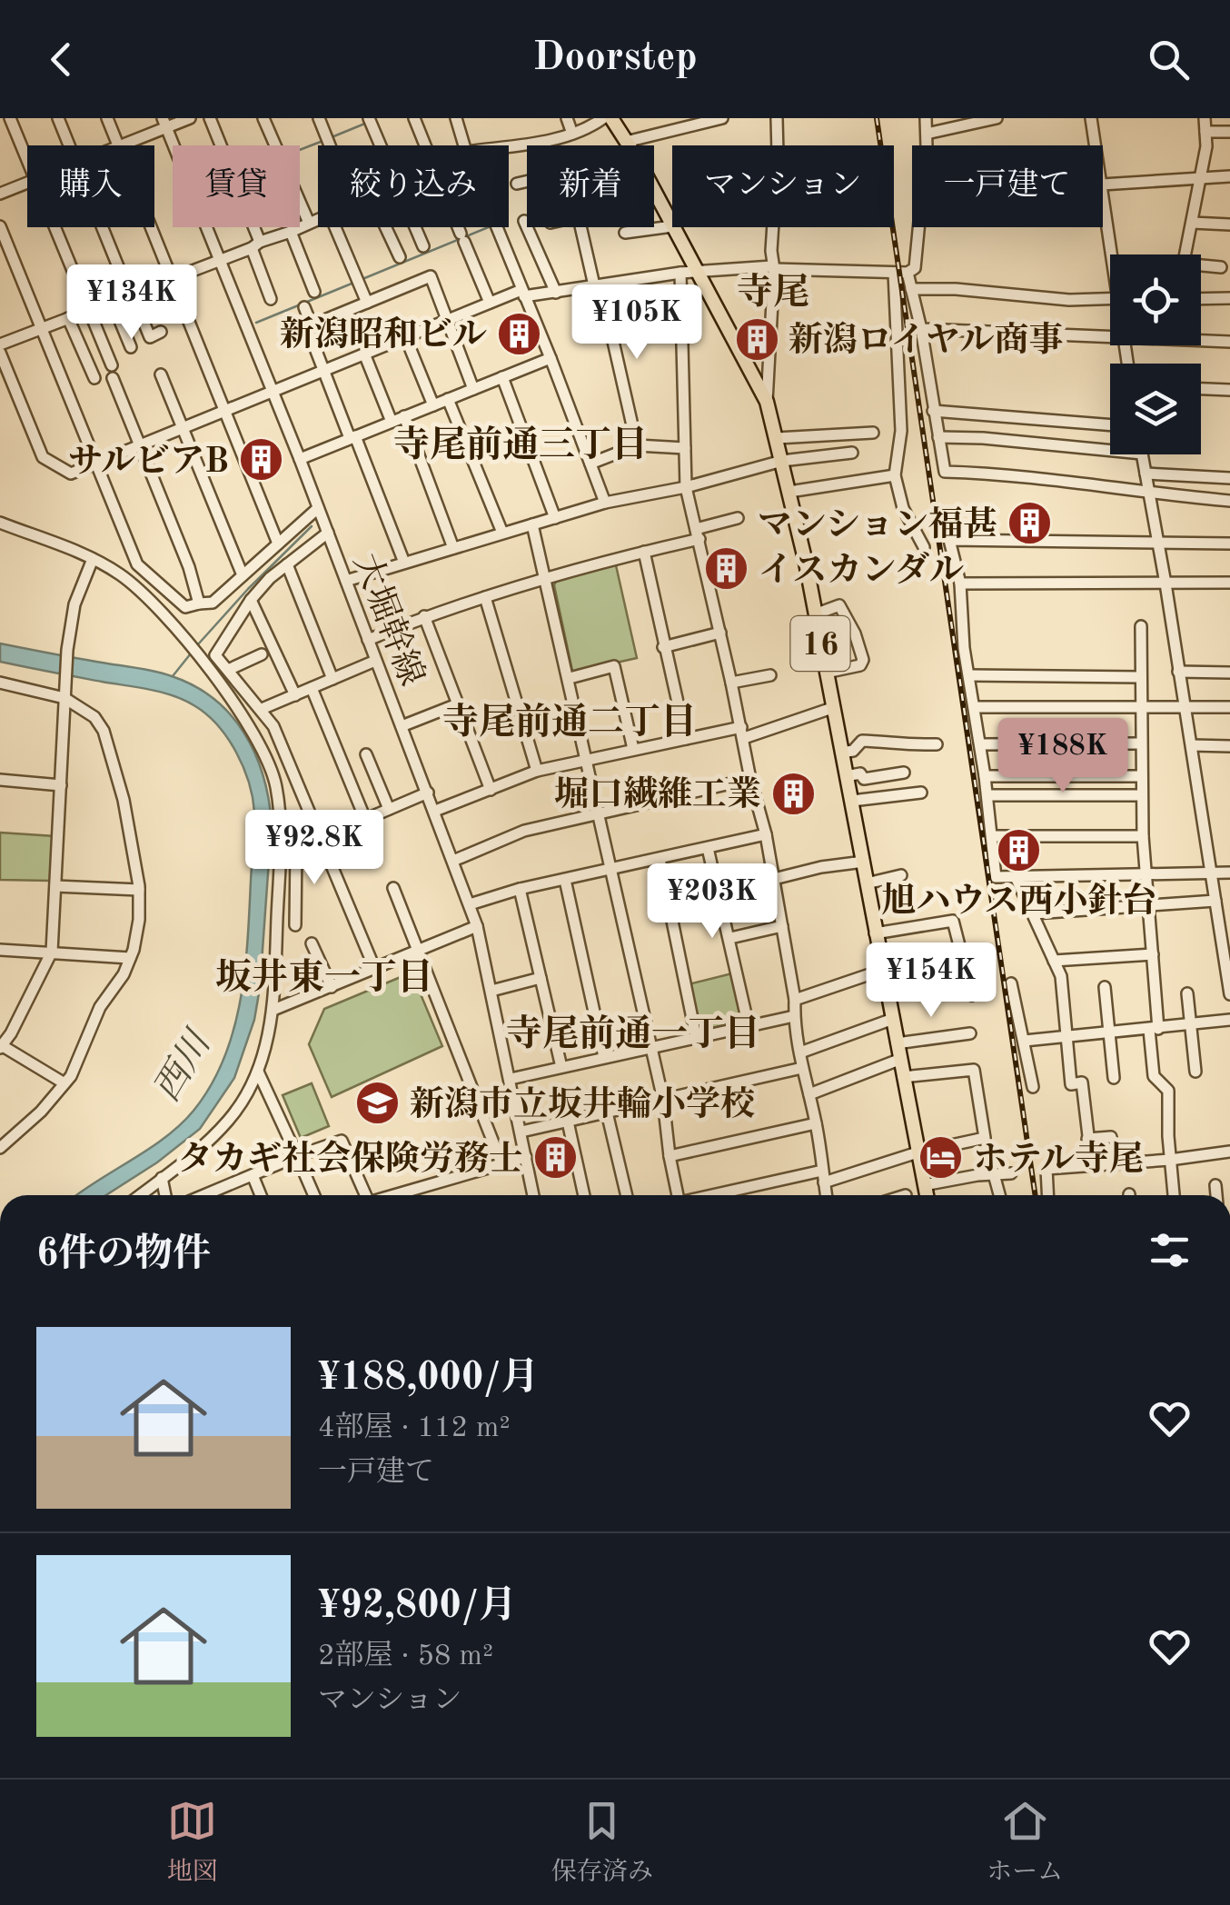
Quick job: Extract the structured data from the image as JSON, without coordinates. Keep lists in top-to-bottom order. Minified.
{"streets":{"main road":["16"],"street":["大堀幹線"]},"districts":["寺尾","寺尾前通三丁目","寺尾前通二丁目","坂井東一丁目","寺尾前通一丁目"],"water":["西川"],"places":{"building":["新潟昭和ビル","新潟ロイヤル商事","サルビアB","マンション福甚","イスカンダル","堀口繊維工業","旭ハウス西小針台","タカギ社会保険労務士"],"school or university":["新潟市立坂井輪小学校"],"hotel":["ホテル寺尾"]},"page":{"header":"Doorstep","chip":["購入","賃貸","絞り込み","新着","マンション","一戸建て"],"price":["¥134K","¥105K","¥188K","¥92.8K","¥203K","¥154K"],"heading":"6件の物件","list":[{"name":"¥188,000/月","note":"4部屋 · 112 m² · 一戸建て"},{"name":"¥92,800/月","note":"2部屋 · 58 m² · マンション"}],"tabs":["地図","保存済み","ホーム"]}}
